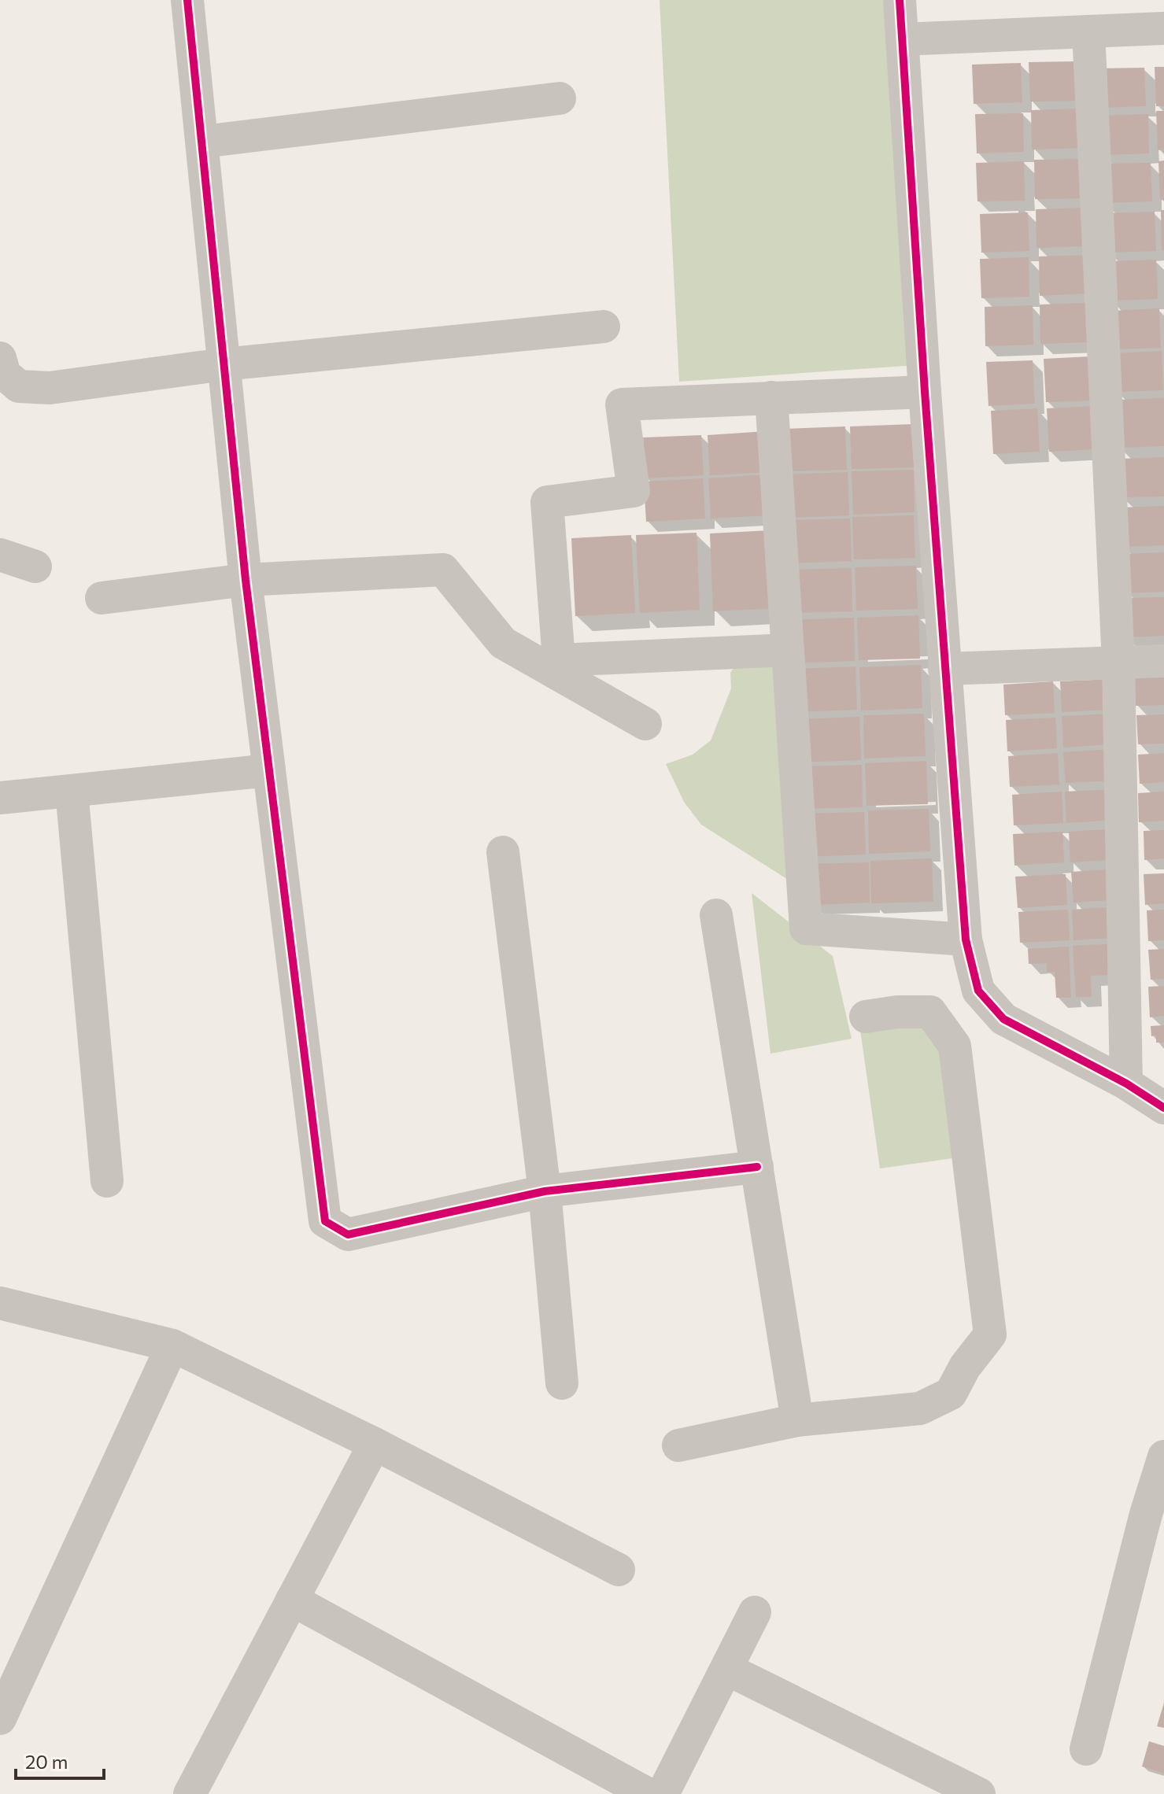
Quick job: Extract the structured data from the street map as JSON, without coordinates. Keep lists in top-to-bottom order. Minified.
{"scale_bar":"20 m"}
